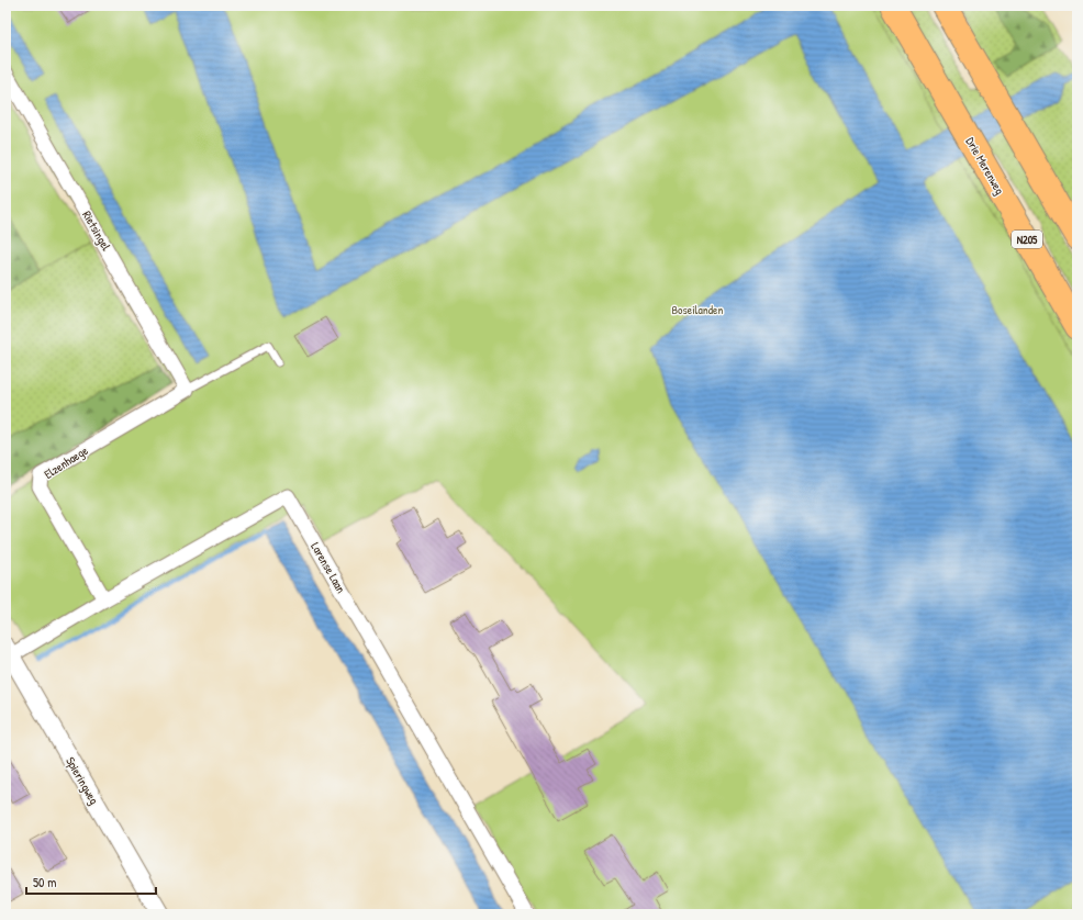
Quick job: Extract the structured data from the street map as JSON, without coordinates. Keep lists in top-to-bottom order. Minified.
{"streets":{"highway":["Drie Merenweg","N205"],"street":["Rietsingel","Elzenhaege","Larense Laan","Spieringweg"]},"crossings":[["Rietsingel","Elzenhaege"],["Elzenhaege","Larense Laan"],["Larense Laan","Spieringweg"]],"parks":["Boseilanden"],"scale_bar":"50 m"}
